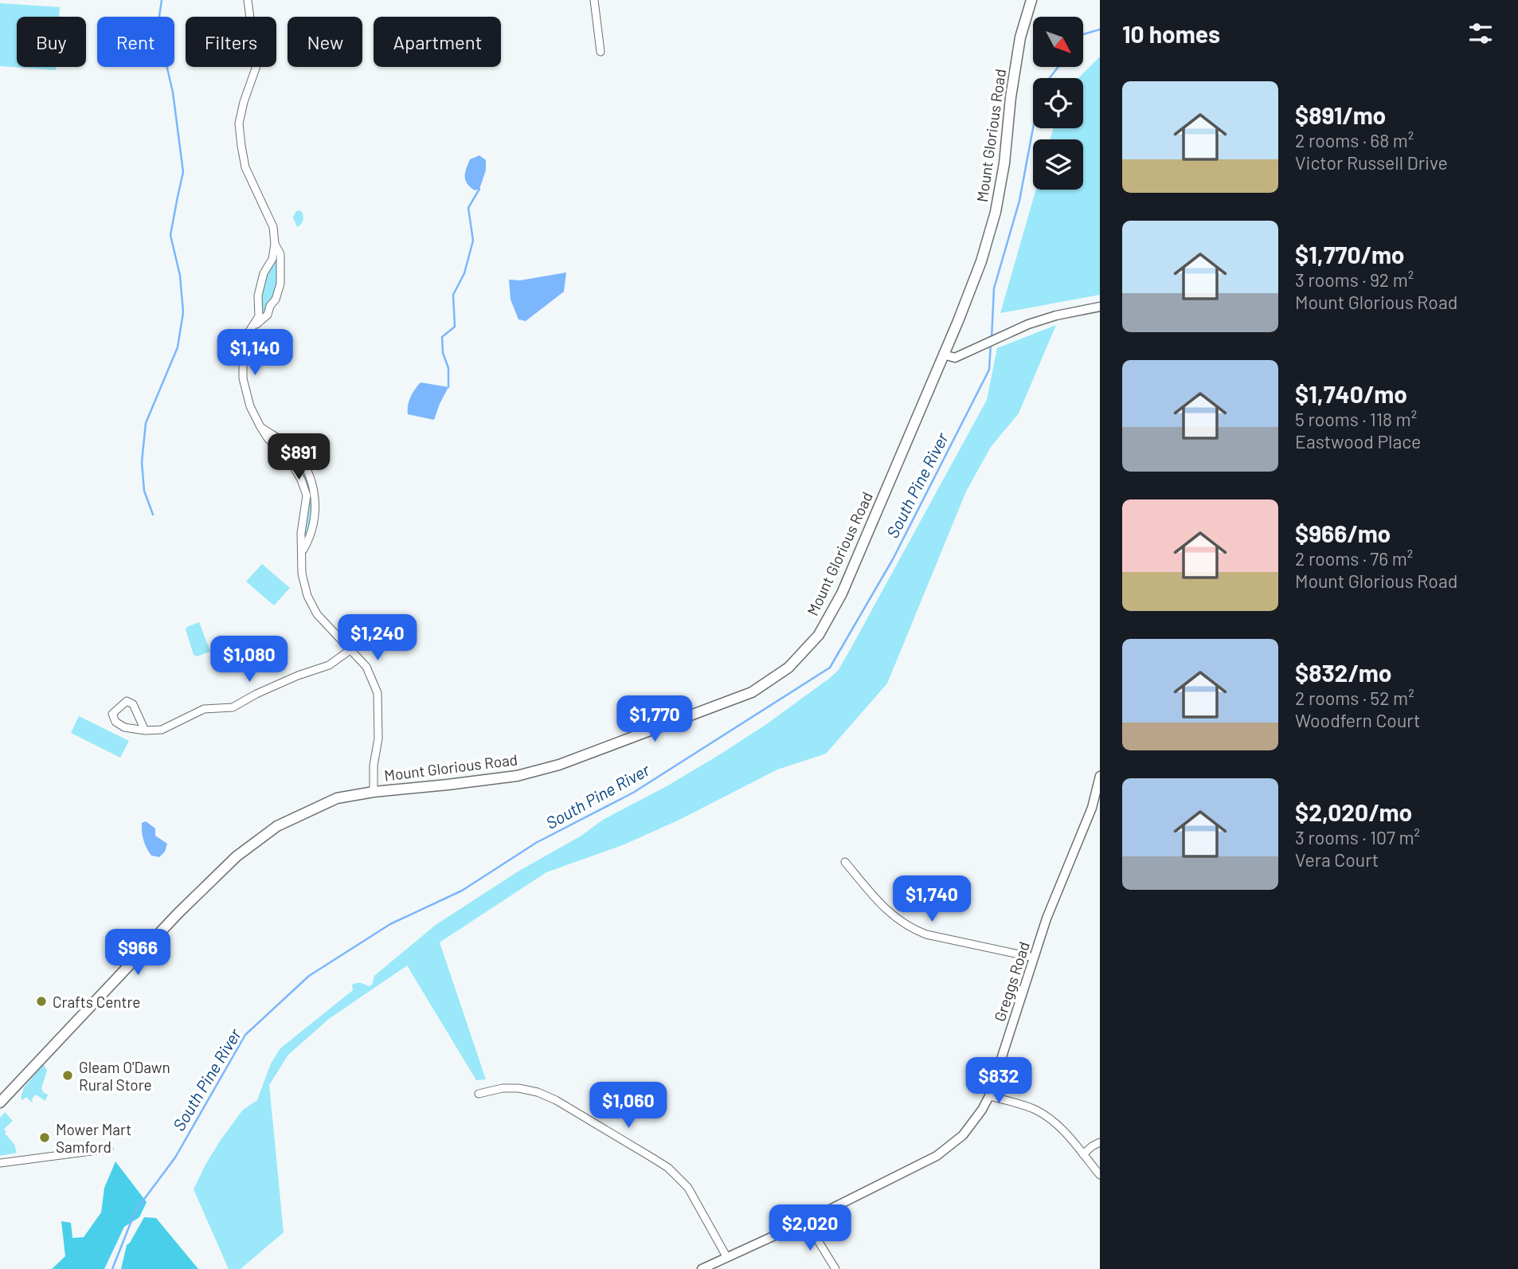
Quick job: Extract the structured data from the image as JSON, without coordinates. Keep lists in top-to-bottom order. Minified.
{"streets":{"main road":["Mount Glorious Road"],"street":["Greggs Road"]},"water":["South Pine River"],"places":["Crafts Centre","Gleam O'Dawn Rural Store","Mower Mart Samford"],"north":"bottom right","page":{"heading":"10 homes","chip":["Buy","Rent","Filters","New","Apartment"],"list":[{"name":"$891/mo","note":"2 rooms · 68 m² · Victor Russell Drive"},{"name":"$1,770/mo","note":"3 rooms · 92 m² · Mount Glorious Road"},{"name":"$1,740/mo","note":"5 rooms · 118 m² · Eastwood Place"},{"name":"$966/mo","note":"2 rooms · 76 m² · Mount Glorious Road"},{"name":"$832/mo","note":"2 rooms · 52 m² · Woodfern Court"},{"name":"$2,020/mo","note":"3 rooms · 107 m² · Vera Court"}],"price":["$1,140","$891","$1,240","$1,080","$1,770","$1,740","$966","$832","$1,060","$2,020"]}}
